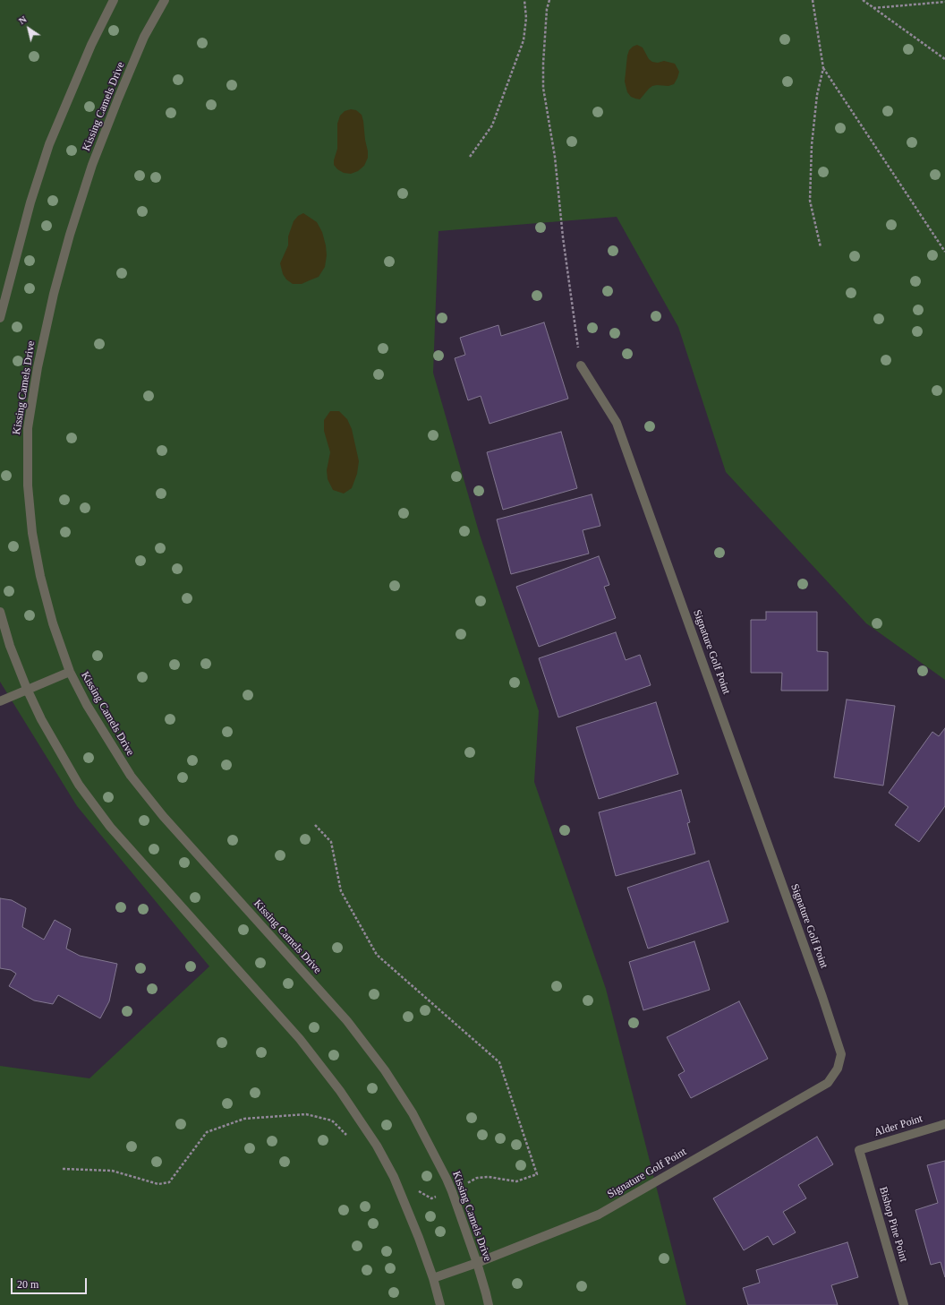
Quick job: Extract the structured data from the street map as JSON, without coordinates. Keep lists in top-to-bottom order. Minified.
{"streets":{"street":["Kissing Camels Drive","Signature Golf Point","Alder Point","Bishop Pine Point"]},"crossings":[["Kissing Camels Drive","Signature Golf Point"],["Alder Point","Bishop Pine Point"]],"scale_bar":"20 m","north":"top left"}
